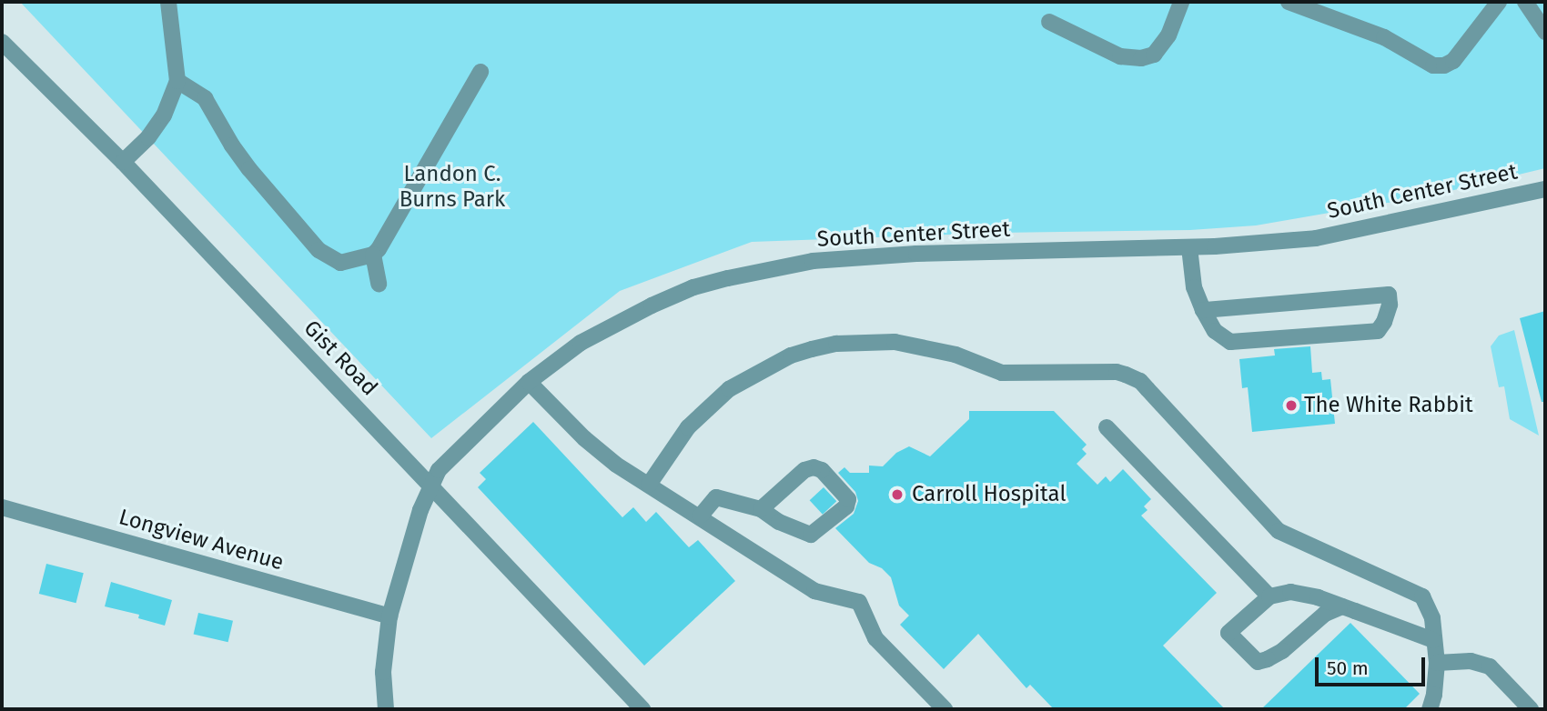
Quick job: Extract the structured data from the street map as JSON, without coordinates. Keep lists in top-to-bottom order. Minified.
{"streets":{"street":["South Center Street","Gist Road","Longview Avenue"]},"crossings":[["South Center Street","Gist Road"],["South Center Street","Longview Avenue"]],"parks":["Landon C. Burns Park"],"places":["The White Rabbit","Carroll Hospital"],"scale_bar":"50 m"}
